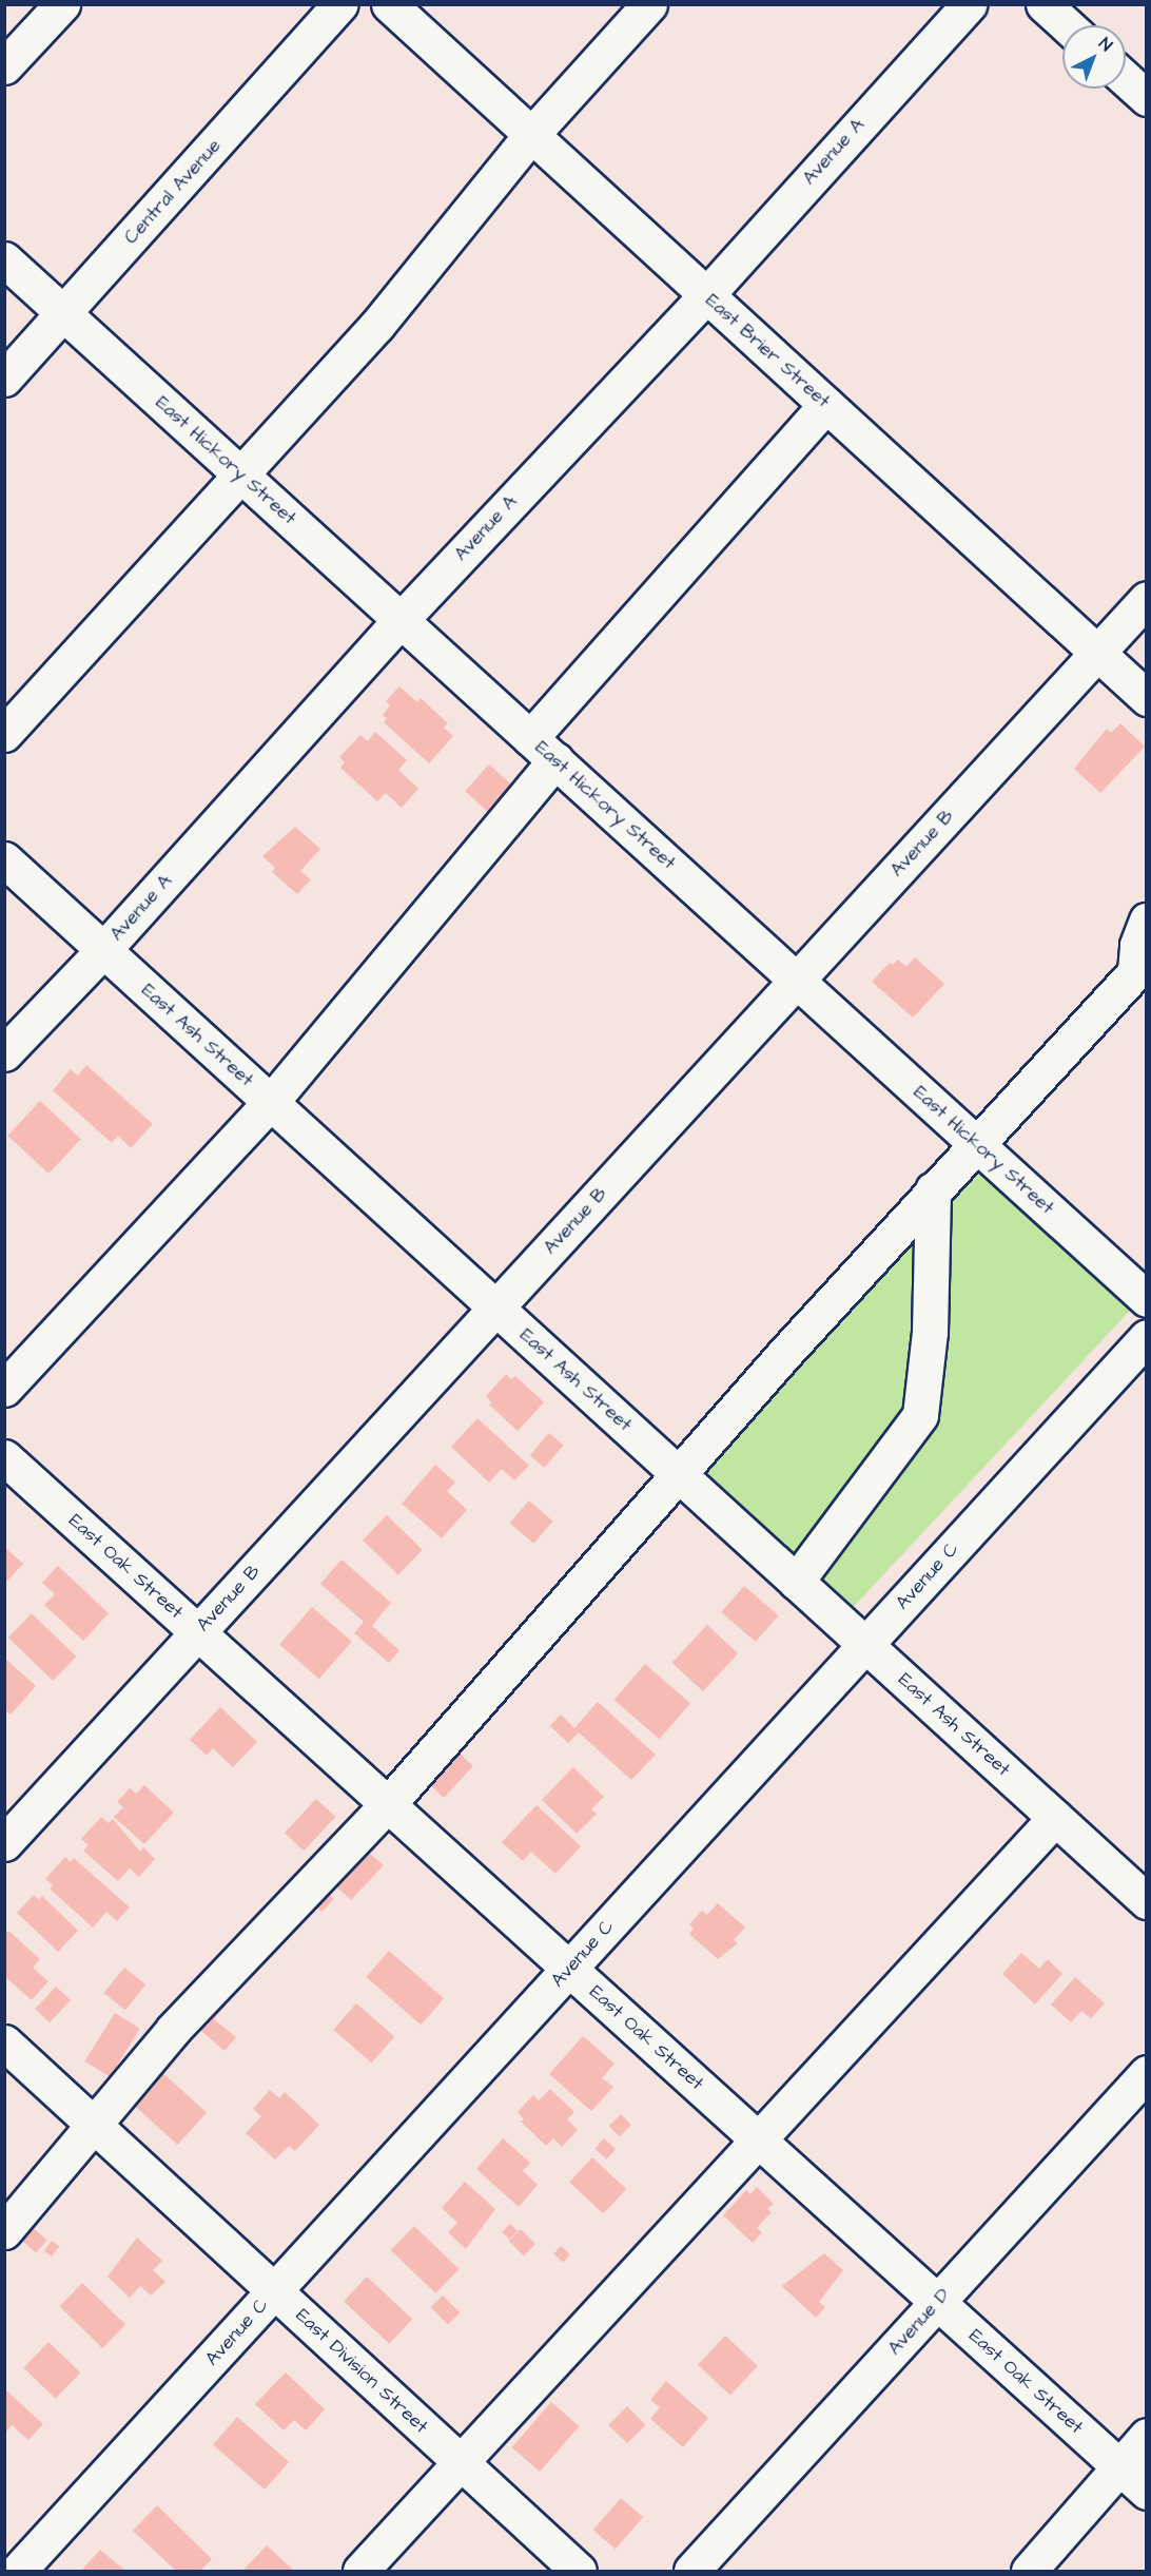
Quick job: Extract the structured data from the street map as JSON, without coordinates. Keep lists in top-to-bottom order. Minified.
{"streets":{"street":["Avenue A","Central Avenue","East Brier Street","East Hickory Street","Avenue B","East Ash Street","East Oak Street","Avenue C","Avenue D","East Division Street"]},"crossings":[["Avenue A","East Brier Street"],["Avenue A","East Hickory Street"],["Avenue A","East Ash Street"],["Central Avenue","East Hickory Street"],["East Brier Street","Avenue B"],["East Hickory Street","Avenue B"],["Avenue B","East Ash Street"],["Avenue B","East Oak Street"],["East Ash Street","Avenue C"],["East Oak Street","Avenue C"],["East Oak Street","Avenue D"],["Avenue C","East Division Street"]],"north":"top right"}
